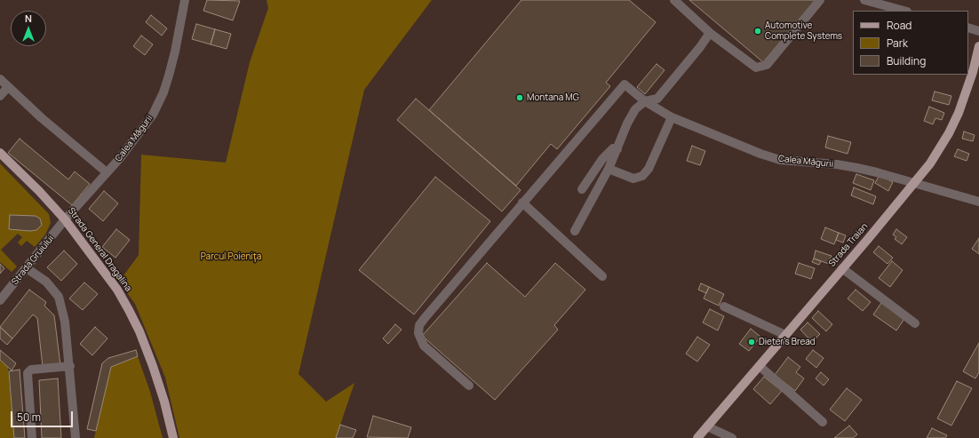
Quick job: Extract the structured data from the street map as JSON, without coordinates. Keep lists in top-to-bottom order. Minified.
{"streets":{"main road":["Strada Traian","Strada General Dragalina"],"street":["Calea Măgurii","Strada Gruiului"]},"crossings":[["Calea Măgurii","Strada Traian"],["Calea Măgurii","Strada General Dragalina"],["Calea Măgurii","Strada Gruiului"],["Strada General Dragalina","Strada Gruiului"]],"parks":["Parcul Poieniţa"],"places":["Automotive Complete Systems","Montana MG","Dieter’s Bread"],"legend":["Road","Park","Building"],"scale_bar":"50 m","north":"top"}
